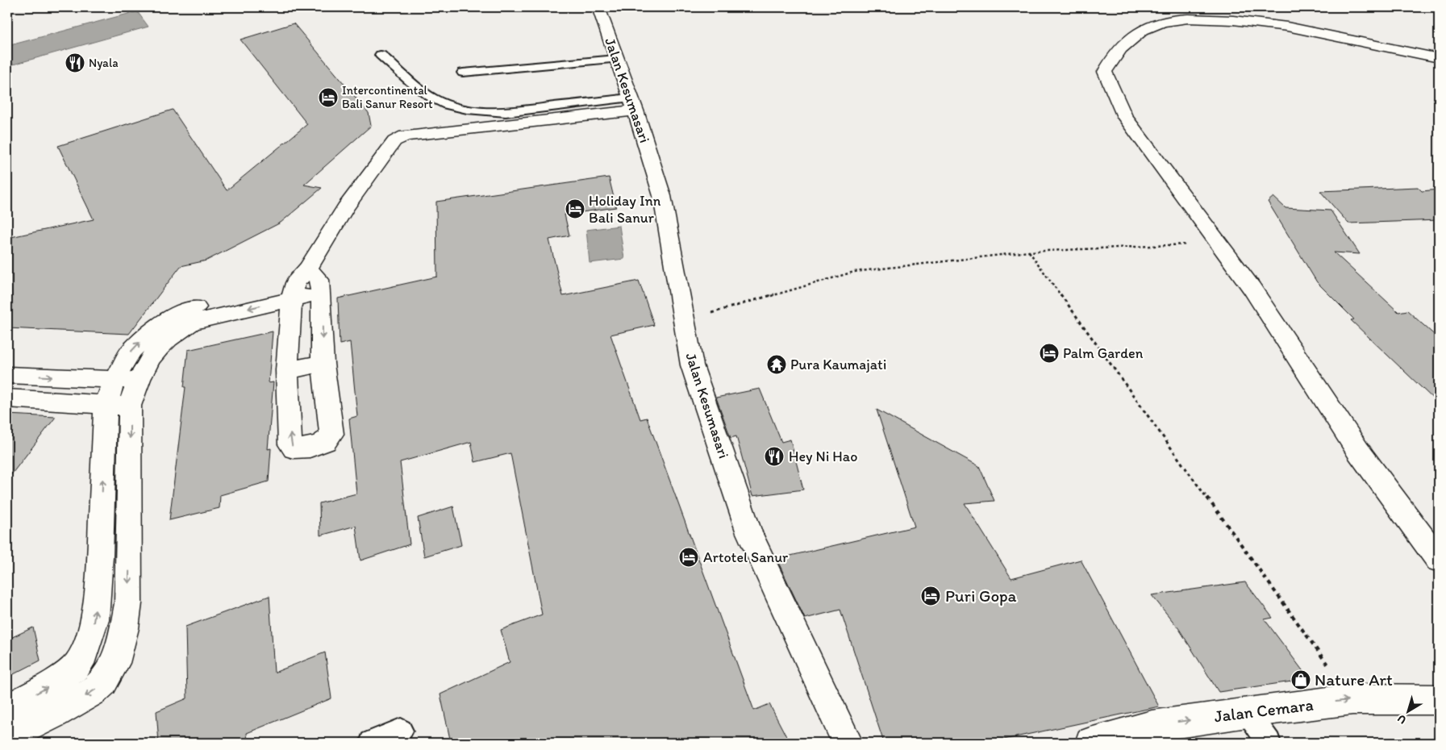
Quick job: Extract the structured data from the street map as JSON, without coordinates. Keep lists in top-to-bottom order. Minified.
{"streets":{"street":["Jalan Kesumasari","Jalan Cemara"]},"one_way":["Jalan Cemara"],"places":{"restaurant":["Nyala","Hey Ni Hao"],"hotel":["Intercontinental Bali Sanur Resort","Holiday Inn Bali Sanur","Palm Garden","Artotel Sanur","Puri Gopa"],"temple":["Pura Kaumajati"],"shop":["Nature Art"]},"north":"bottom left"}
